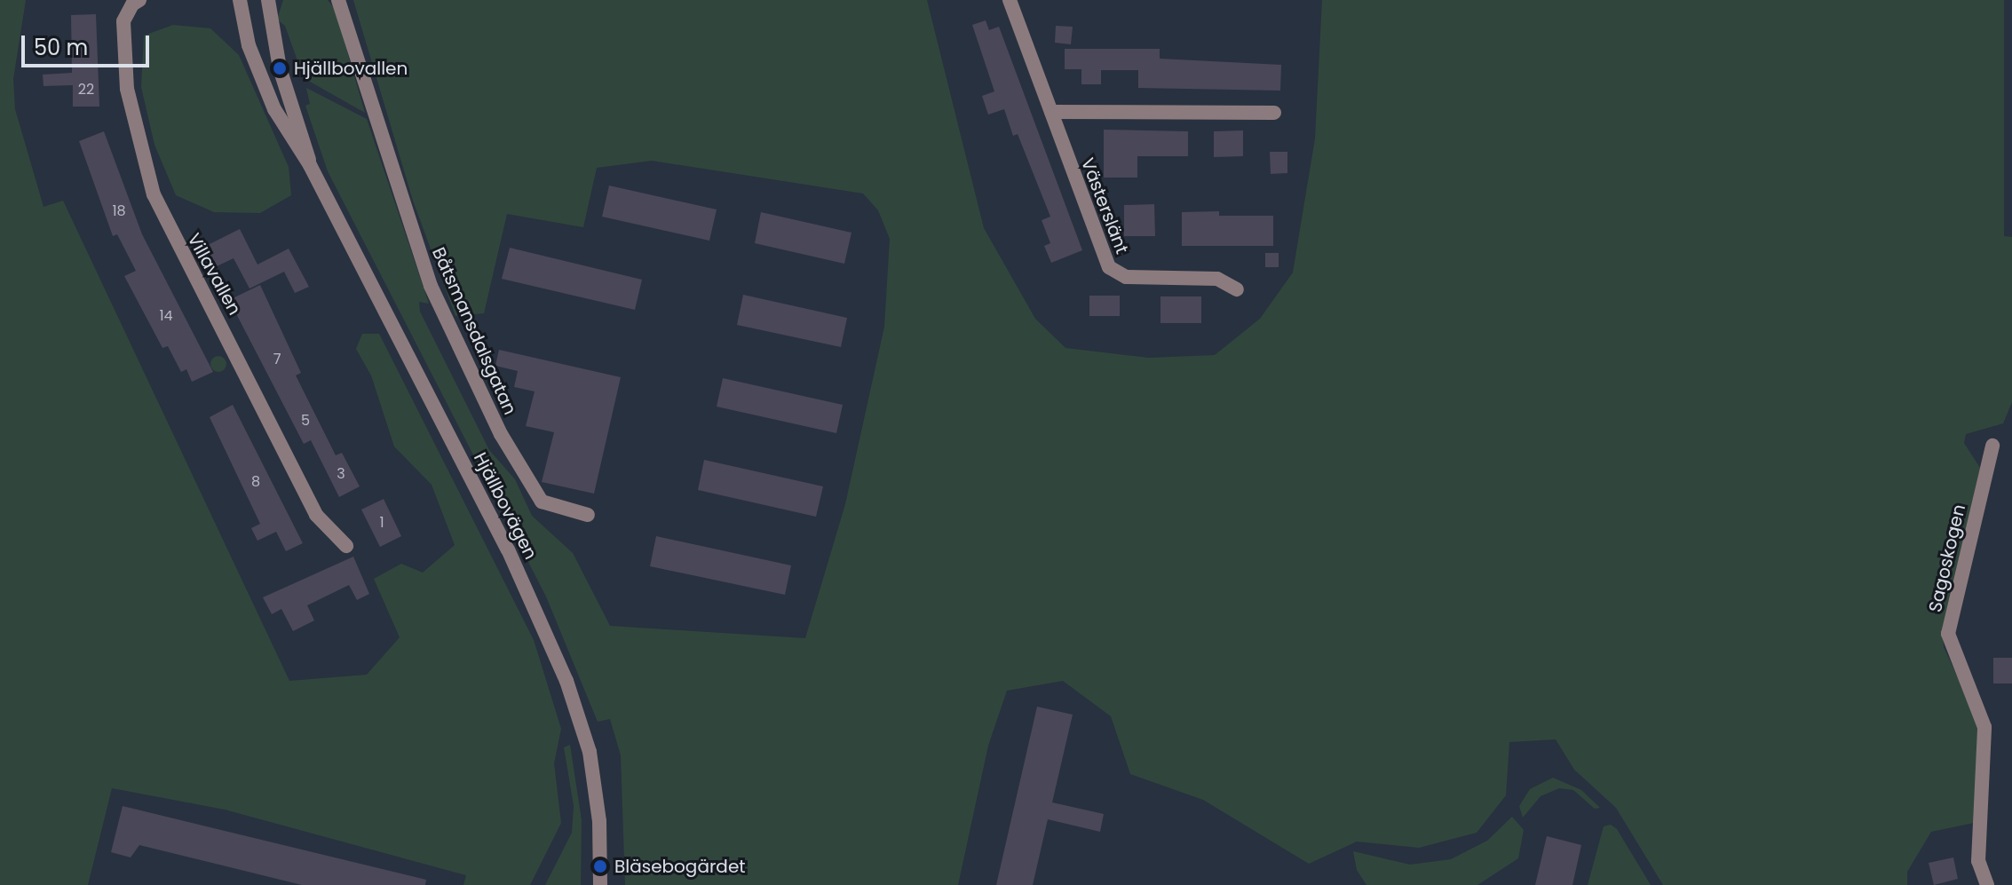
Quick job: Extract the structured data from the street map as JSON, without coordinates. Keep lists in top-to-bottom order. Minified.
{"streets":{"street":["Västerslänt","Villavallen","Båtsmansdalsgatan","Hjällbovägen","Sagoskogen"]},"places":["Hjällbovallen","Bläsebogärdet"],"house_numbers":["22","18","14","7","5","3","8","1"],"scale_bar":"50 m"}
